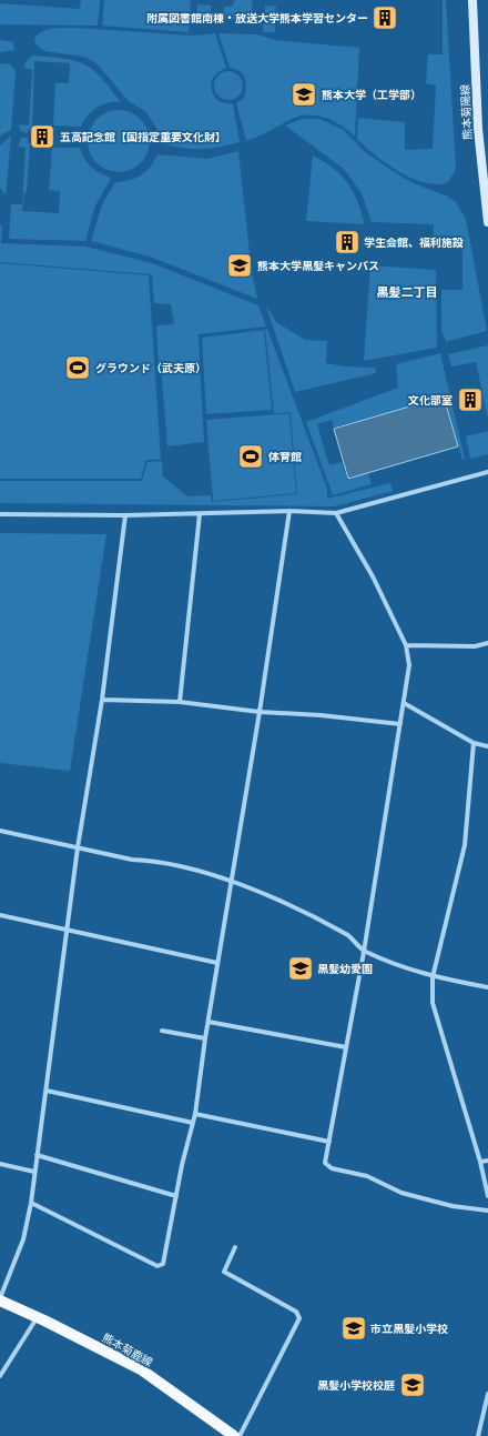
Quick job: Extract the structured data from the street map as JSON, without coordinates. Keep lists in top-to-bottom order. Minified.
{"streets":{"main road":["熊本菊陽線","熊本菊鹿線"]},"districts":["黒髪二丁目"],"places":{"building":["附属図書館南棟・放送大学熊本学習センター","五高記念館【国指定重要文化財】","学生会館、福利施設","文化部室"],"school or university":["熊本大学（工学部）","熊本大学黒髪キャンパス","黒髪幼愛園","市立黒髪小学校","黒髪小学校校庭"],"sports":["グラウンド（武夫原）","体育館"]}}
